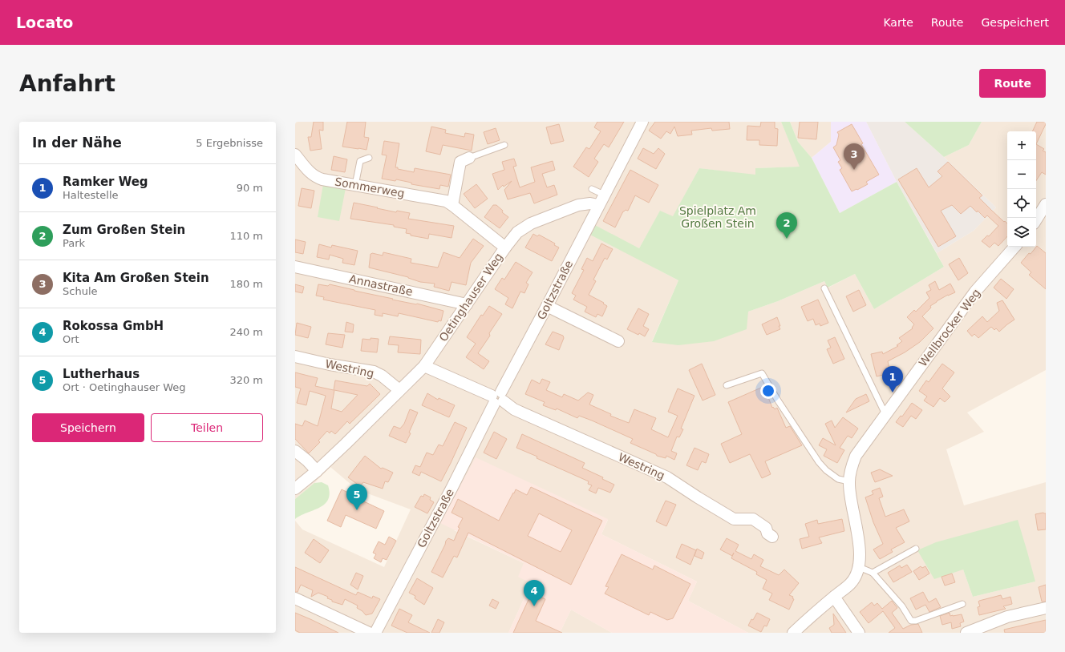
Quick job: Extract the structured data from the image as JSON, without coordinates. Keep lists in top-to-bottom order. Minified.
{"streets":{"street":["Sommerweg","Annastraße","Goltzstraße","Oetinghauser Weg","Wellbrocker Weg","Westring"]},"crossings":[["Sommerweg","Oetinghauser Weg"],["Annastraße","Oetinghauser Weg"],["Goltzstraße","Oetinghauser Weg"],["Goltzstraße","Westring"],["Oetinghauser Weg","Westring"]],"parks":["Spielplatz Am Großen Stein"],"page":{"header":"Locato","nav":["Karte","Route","Gespeichert"],"buttons":["Route",["Speichern","Teilen"]],"title":"Anfahrt","heading":["In der Nähe","5 Ergebnisse"],"map_buttons":["+","−"],"pins":["3","2","1","5","4"],"list":[{"mark":"1","name":"Ramker Weg","note":"Haltestelle","value":"90 m"},{"mark":"2","name":"Zum Großen Stein","note":"Park","value":"110 m"},{"mark":"3","name":"Kita Am Großen Stein","note":"Schule","value":"180 m"},{"mark":"4","name":"Rokossa GmbH","note":"Ort","value":"240 m"},{"mark":"5","name":"Lutherhaus","note":"Ort · Oetinghauser Weg","value":"320 m"}]}}
